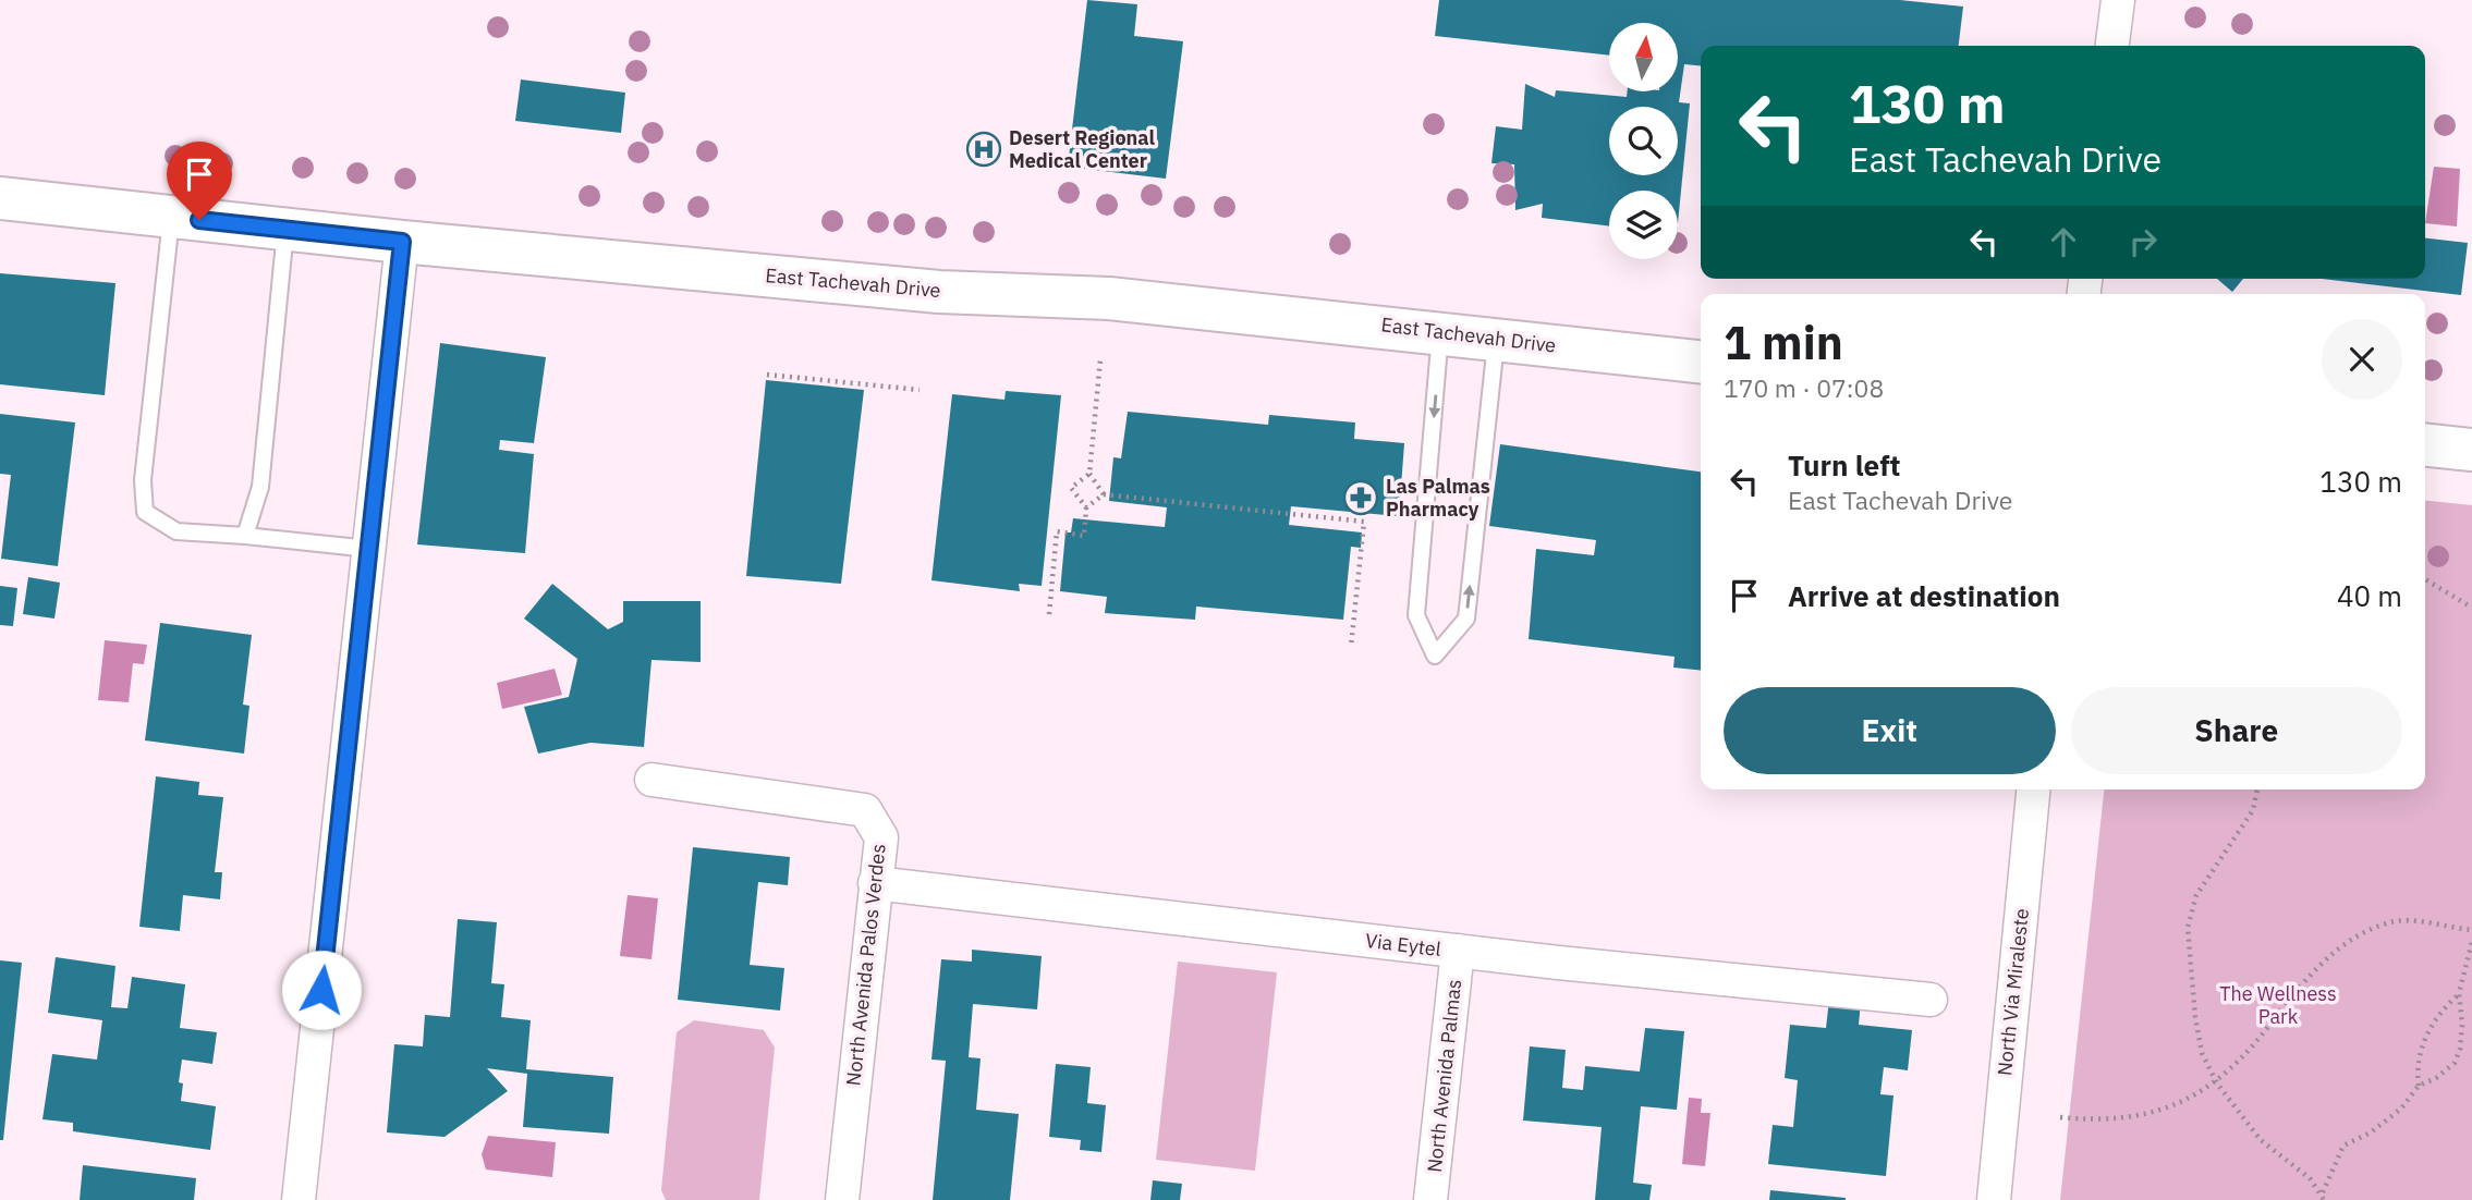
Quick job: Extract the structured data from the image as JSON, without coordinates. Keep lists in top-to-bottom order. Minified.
{"streets":{"street":["East Tachevah Drive","Via Eytel","North Avenida Palos Verdes","North Via Miraleste","North Avenida Palmas"]},"crossings":[["Via Eytel","North Avenida Palos Verdes"],["Via Eytel","North Avenida Palmas"]],"parks":["The Wellness Park"],"places":{"hospital":["Desert Regional Medical Center"],"pharmacy":["Las Palmas Pharmacy"]},"north":"top","page":{"turn":["130 m","East Tachevah Drive"],"heading":["1 min","170 m · 07:08"],"list":[{"name":"Turn left","note":"East Tachevah Drive","value":"130 m"},{"name":"Arrive at destination","value":"40 m"}],"buttons":["Exit","Share"]}}
